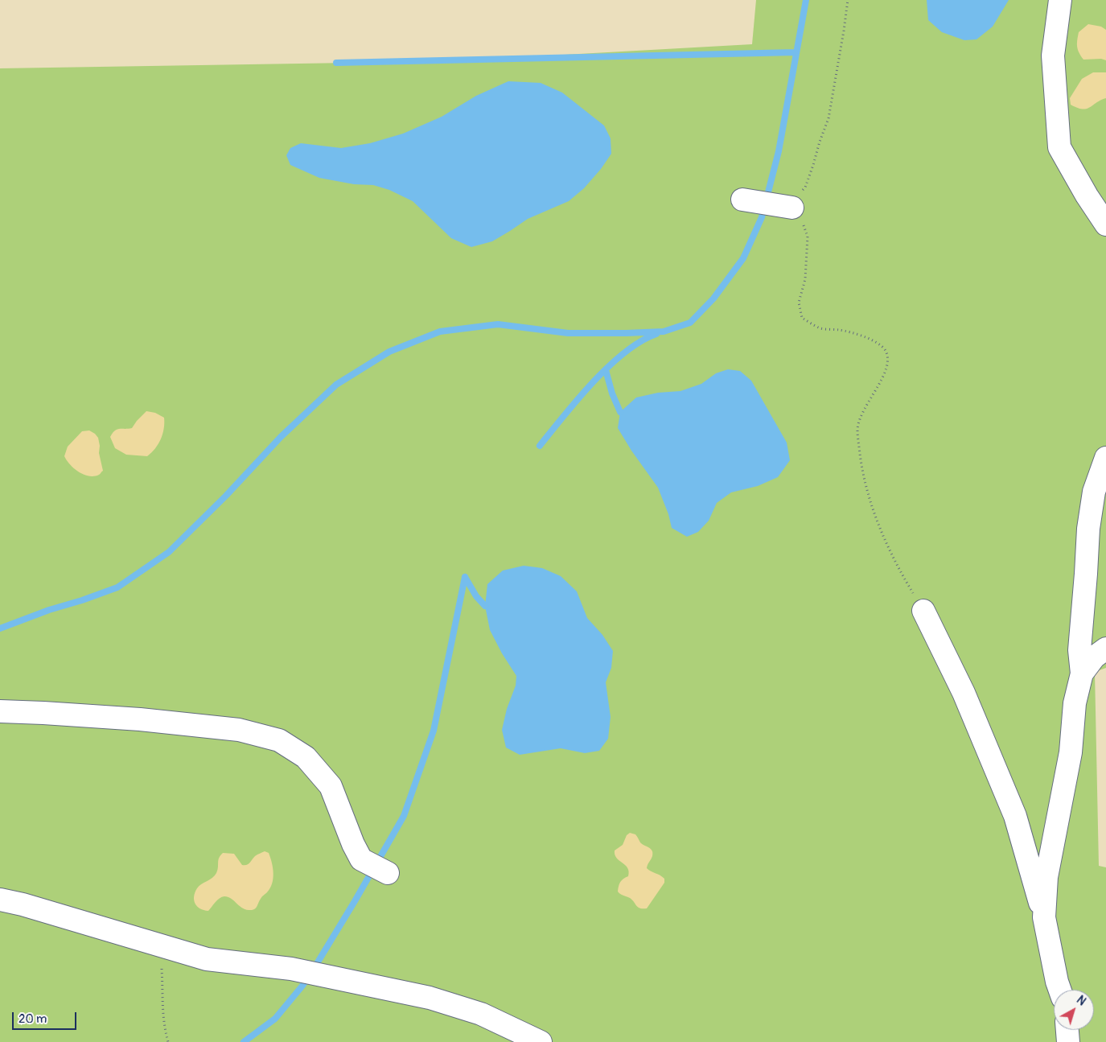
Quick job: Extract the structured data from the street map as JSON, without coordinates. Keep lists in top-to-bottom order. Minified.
{"scale_bar":"20 m","north":"top right"}
